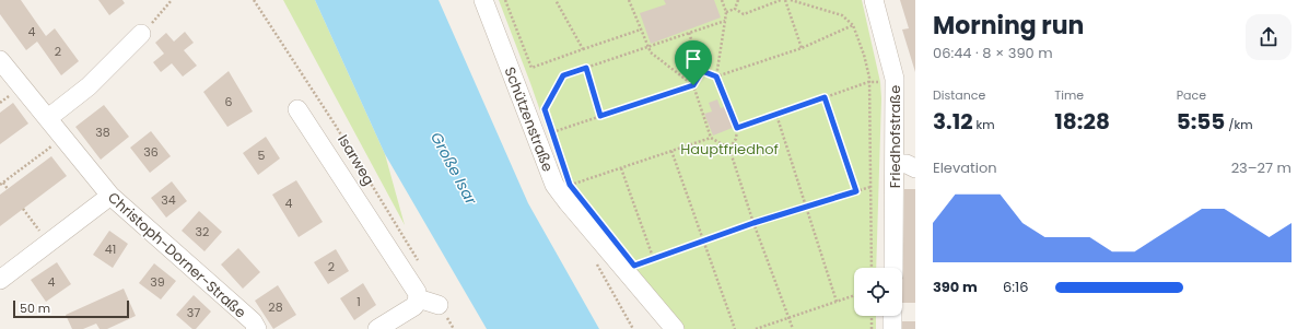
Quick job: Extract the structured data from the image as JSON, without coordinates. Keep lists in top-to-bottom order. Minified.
{"streets":{"street":["Schützenstraße","Friedhofstraße","Isarweg","Christoph-Dorner-Straße"]},"water":["Große Isar"],"parks":["Hauptfriedhof"],"house_numbers":["4","2","6","38","36","5","34","4","32","41","2","4","39","1","28","37"],"scale_bar":"50 m","page":{"heading":["Morning run","06:44 · 8 × 390 m"],"stats":[["Distance","3.12 km"],["Time","18:28"],["Pace","5:55 /km"]],"chart":["Elevation","23–27 m"],"list":[{"name":"390 m","note":"6:16"}],"scale":"50 m"}}
